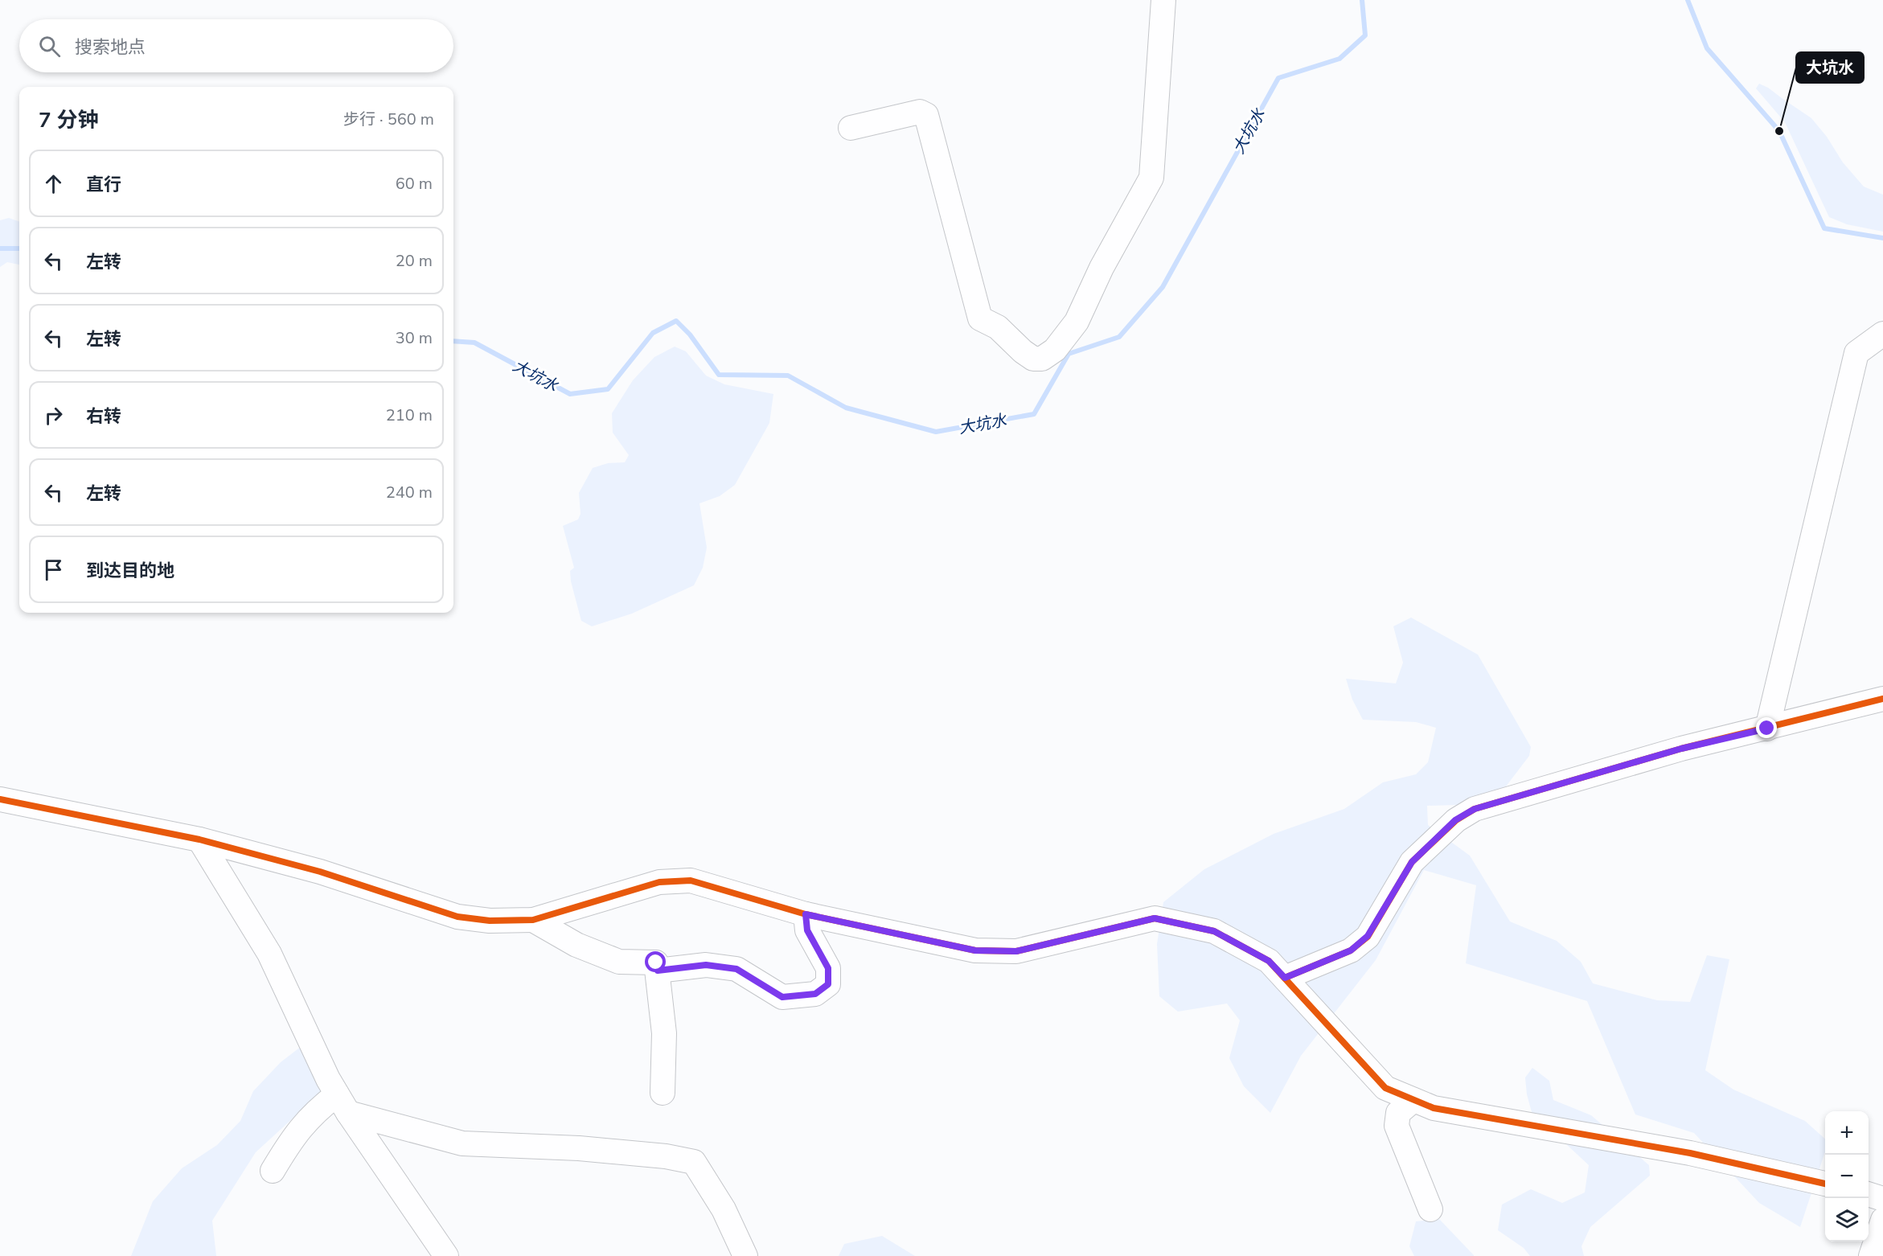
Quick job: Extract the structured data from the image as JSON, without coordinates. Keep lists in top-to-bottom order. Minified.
{"water":["大坑水"],"places":["大坑水"],"page":{"search":"搜索地点","heading":["7 分钟","步行 · 560 m"],"list":[["直行","60 m"],["左转","20 m"],["左转","30 m"],["右转","210 m"],["左转","240 m"],"到达目的地"],"map_buttons":["+","−"]}}
